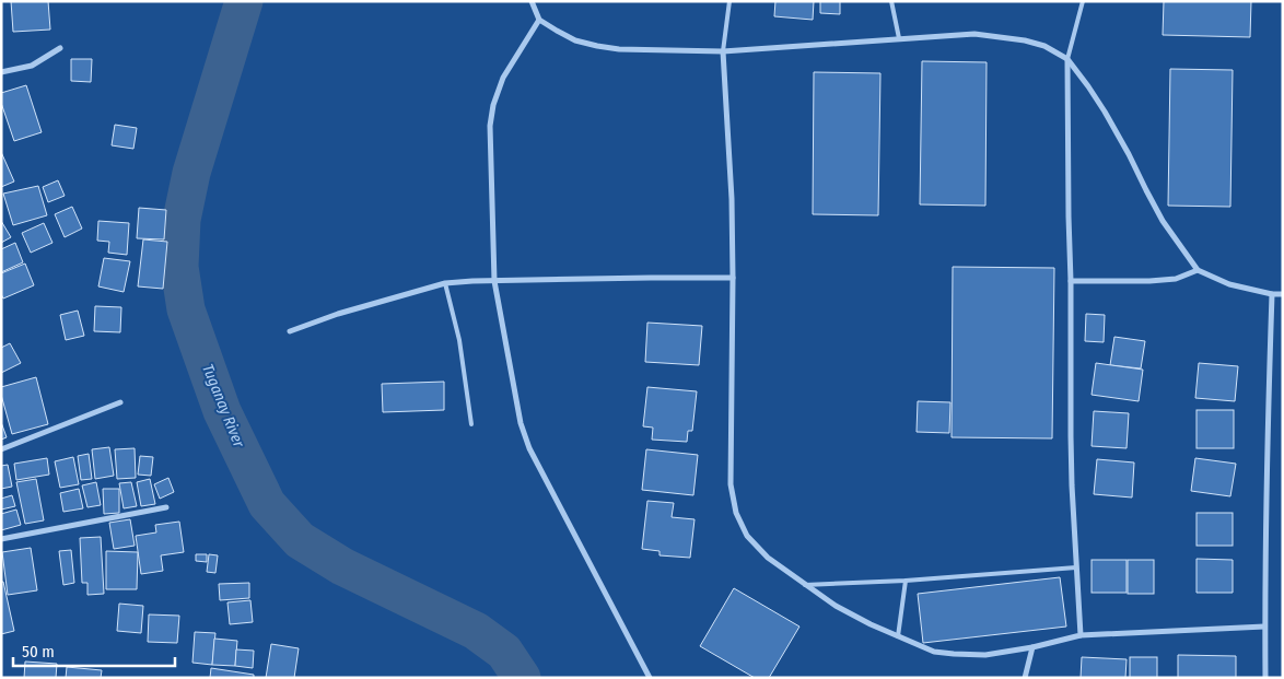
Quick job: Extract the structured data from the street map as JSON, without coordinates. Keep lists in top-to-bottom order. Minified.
{"water":["Tuganay River"],"scale_bar":"50 m"}
